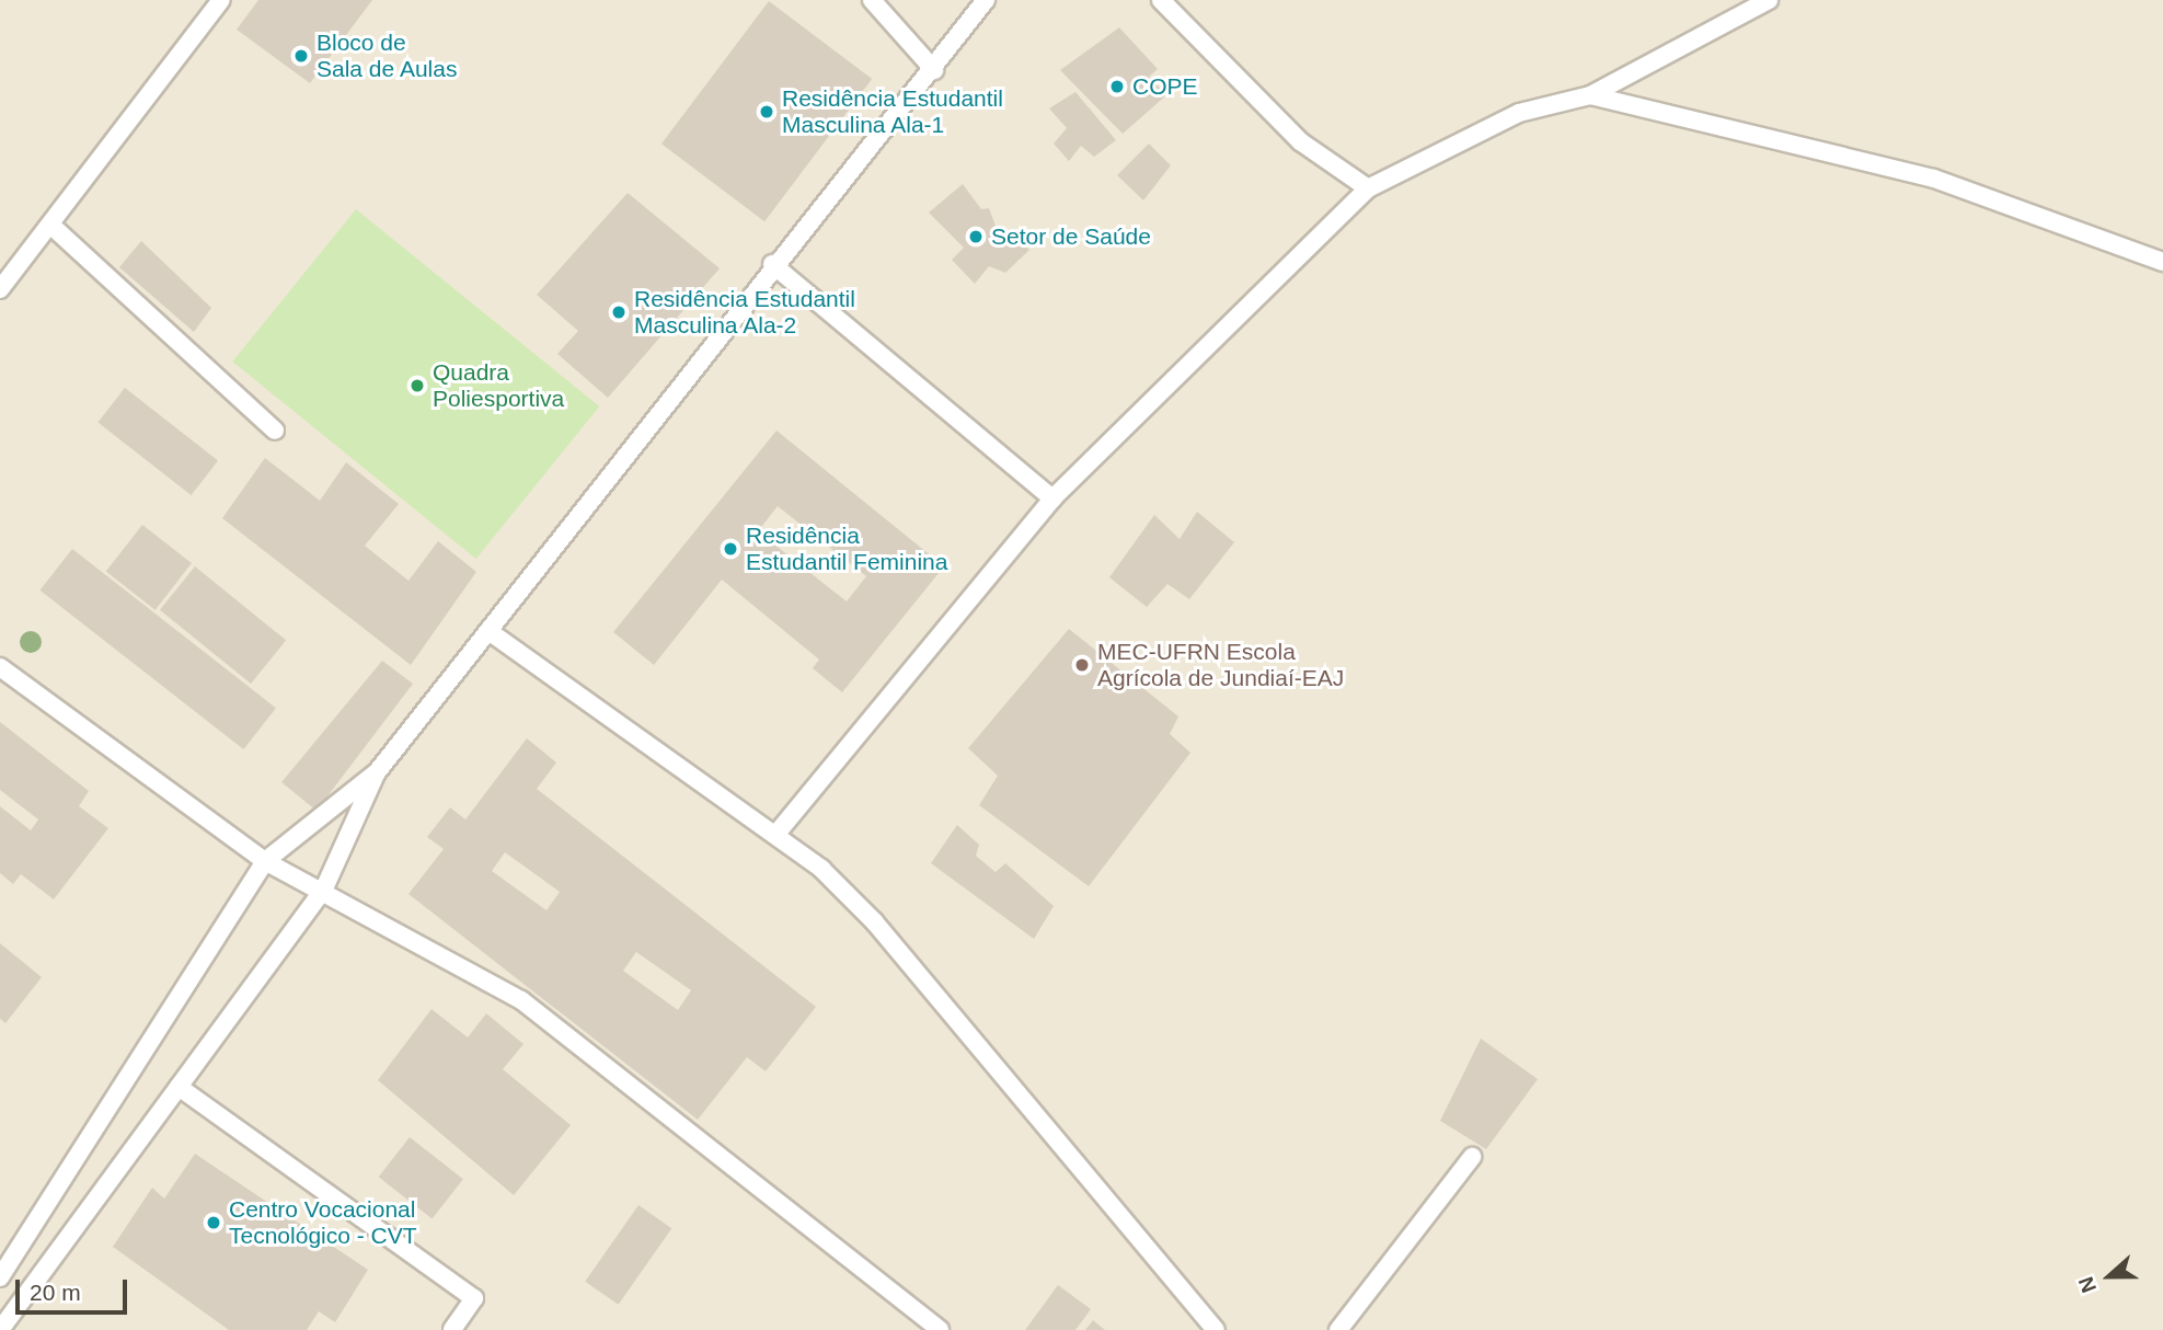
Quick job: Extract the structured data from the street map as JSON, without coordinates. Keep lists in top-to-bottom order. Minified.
{"places":["Bloco de Sala de Aulas","COPE","Residência Estudantil Masculina Ala-1","Setor de Saúde","Residência Estudantil Masculina Ala-2","Quadra Poliesportiva","Residência Estudantil Feminina","MEC-UFRN Escola Agrícola de Jundiaí-EAJ","Centro Vocacional Tecnológico - CVT"],"scale_bar":"20 m","north":"left"}
